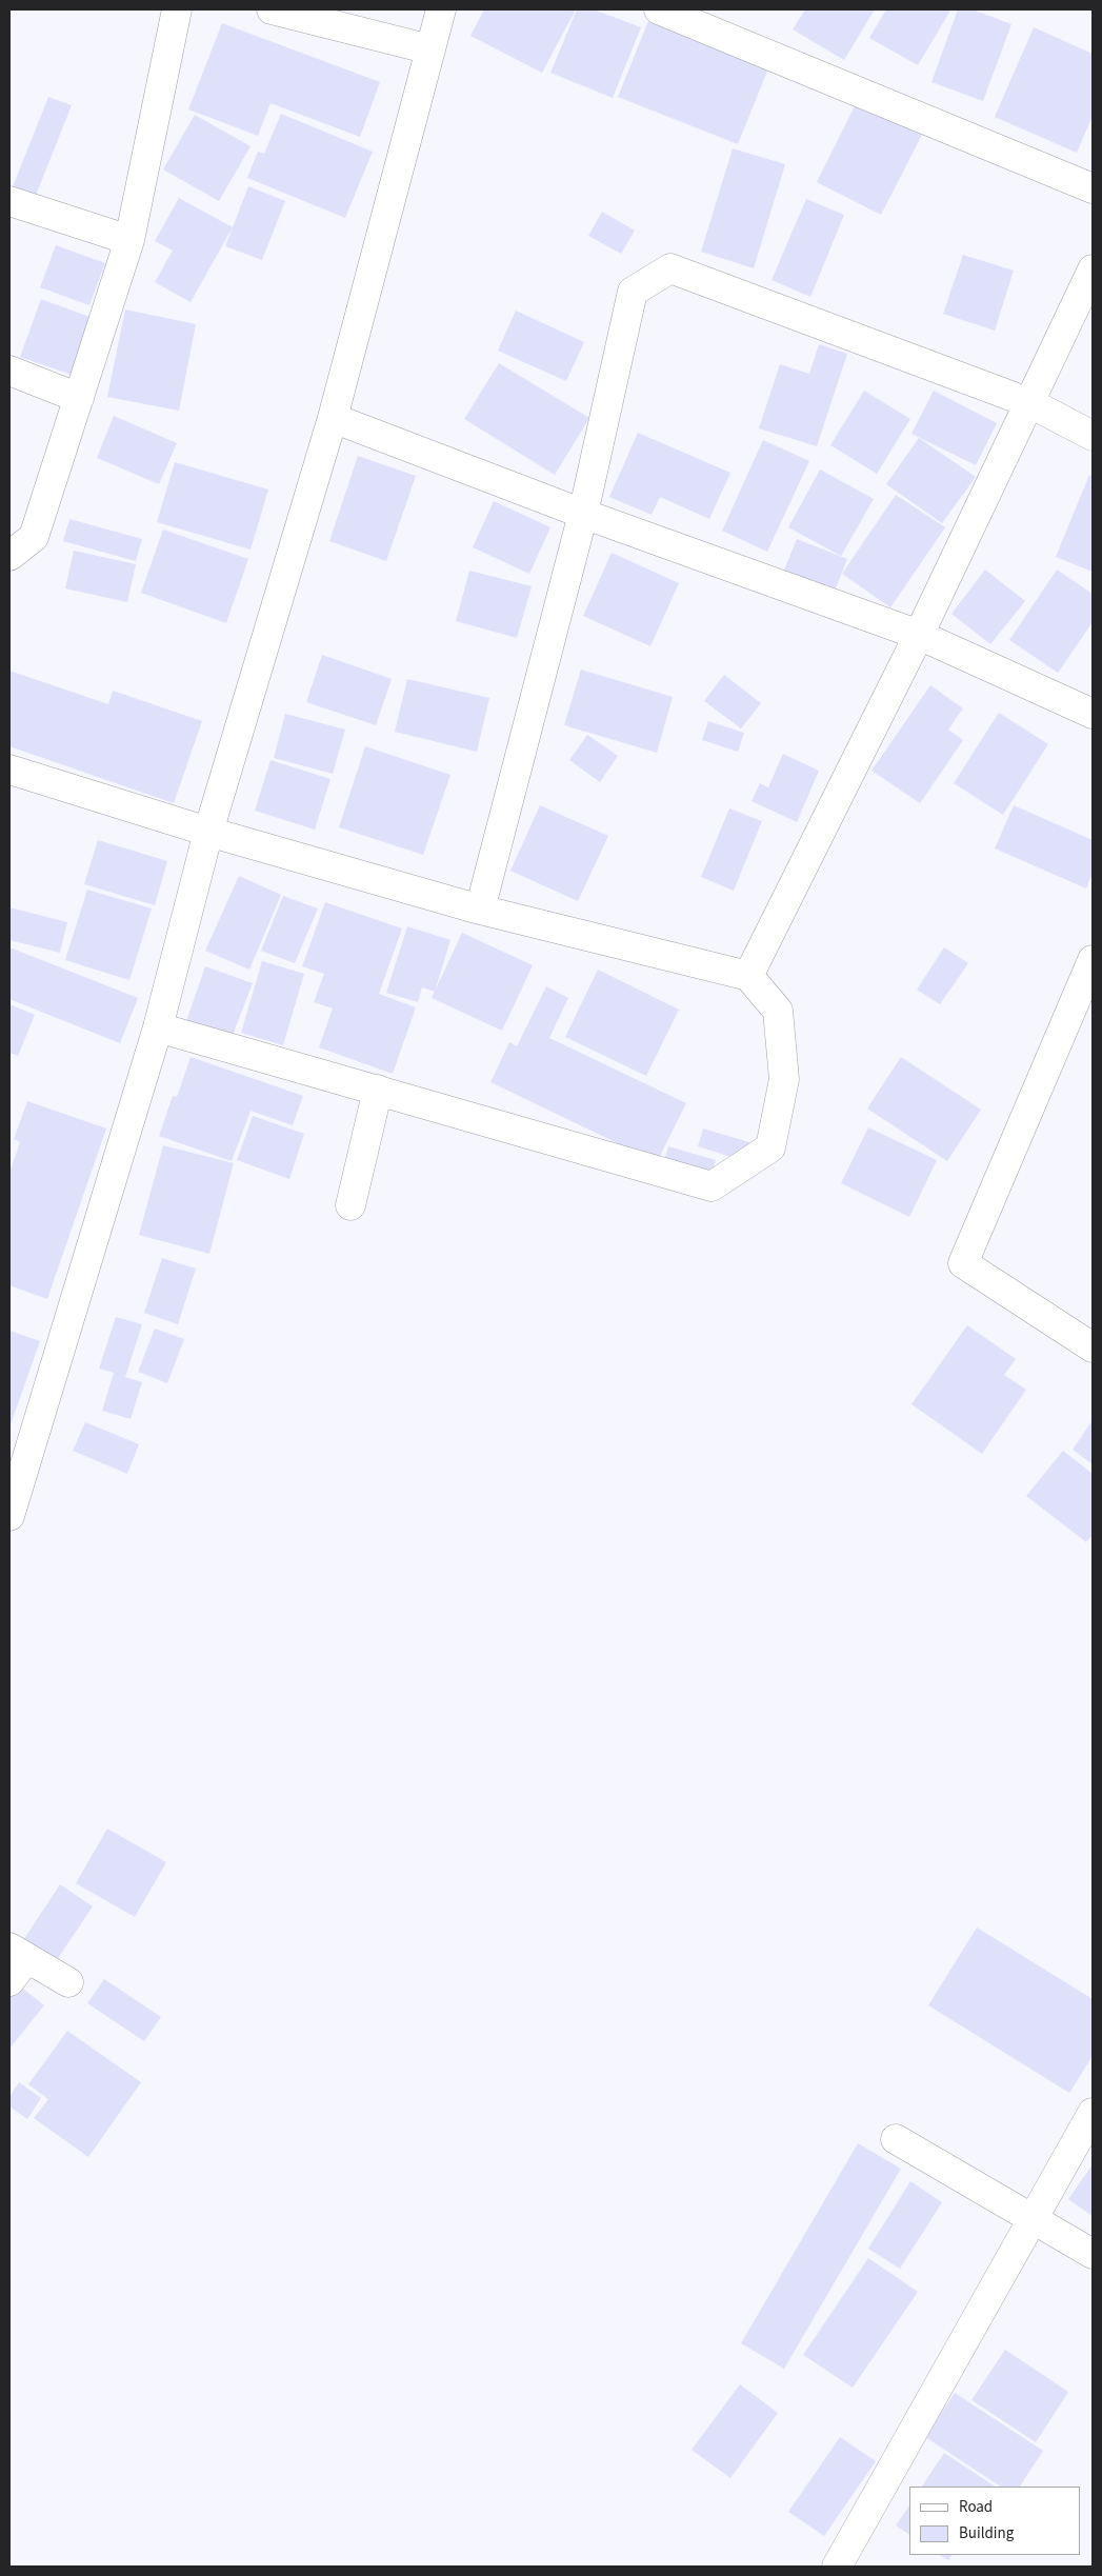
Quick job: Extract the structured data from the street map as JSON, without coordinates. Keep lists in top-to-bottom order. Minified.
{"legend":["Road","Building"]}
